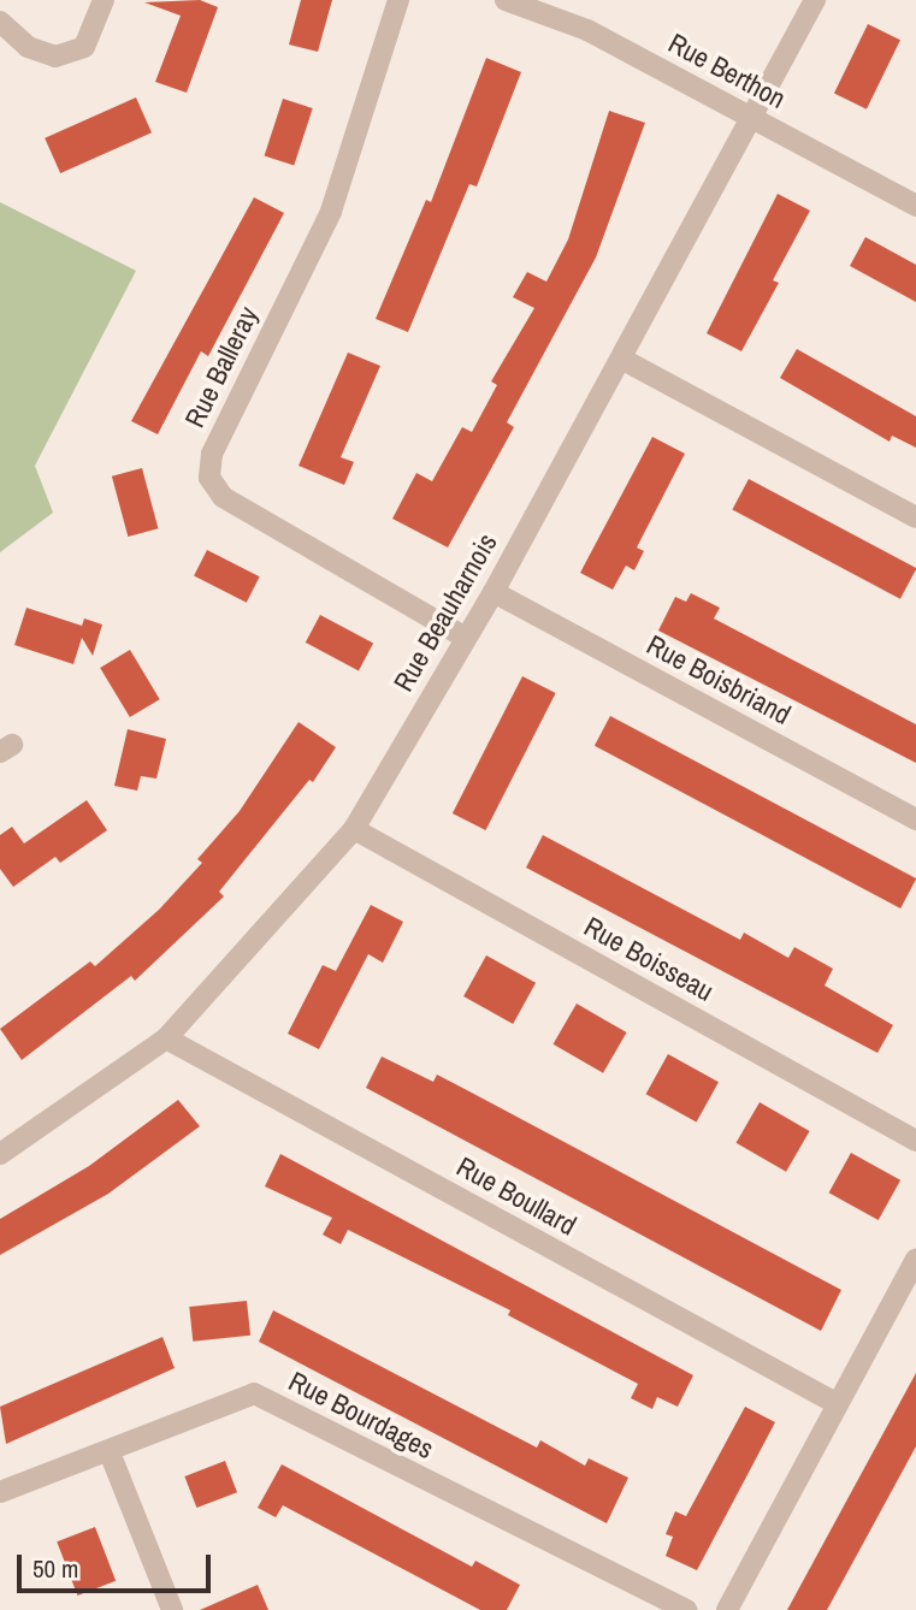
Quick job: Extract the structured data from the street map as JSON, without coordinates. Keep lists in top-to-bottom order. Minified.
{"streets":{"street":["Rue Berthon","Rue Balleray","Rue Beauharnois","Rue Boisbriand","Rue Boisseau","Rue Boullard","Rue Bourdages"]},"crossings":[["Rue Berthon","Rue Beauharnois"],["Rue Balleray","Rue Beauharnois"],["Rue Beauharnois","Rue Boisbriand"],["Rue Beauharnois","Rue Boisseau"],["Rue Beauharnois","Rue Boullard"]],"scale_bar":"50 m"}
